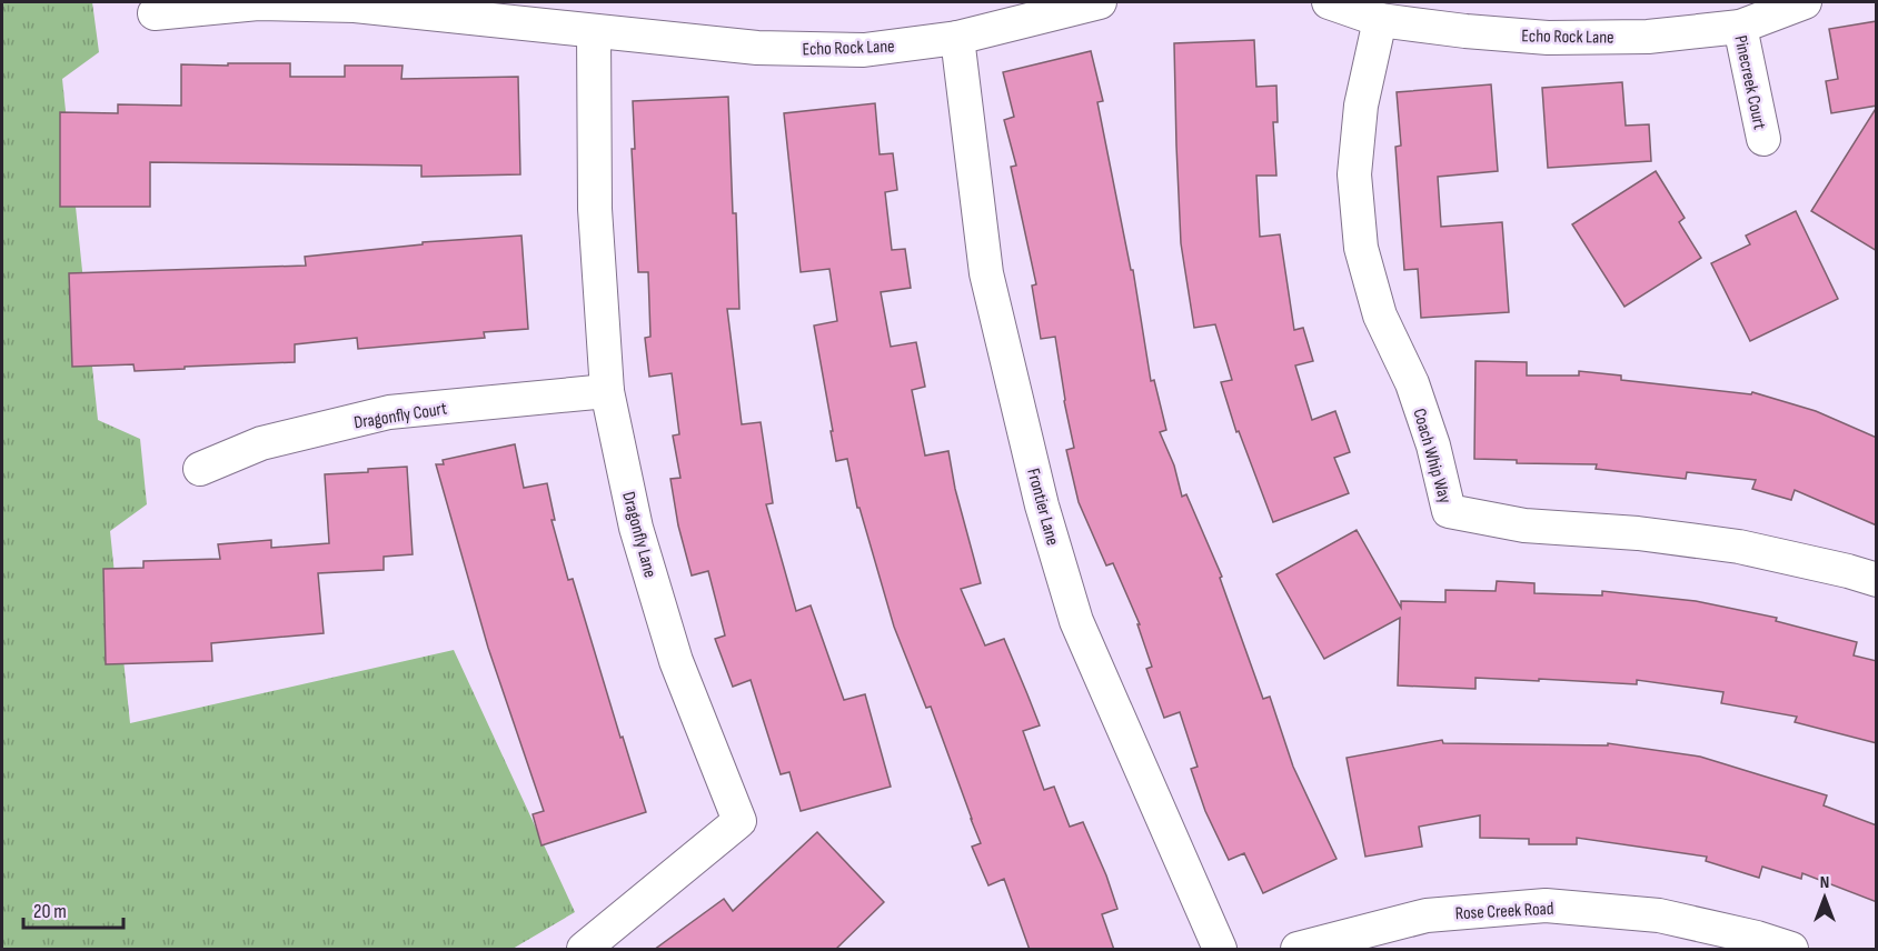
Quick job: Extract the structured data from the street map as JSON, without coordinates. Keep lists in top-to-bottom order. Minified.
{"streets":{"street":["Echo Rock Lane","Pinecreek Court","Dragonfly Court","Coach Whip Way","Frontier Lane","Dragonfly Lane","Rose Creek Road"]},"crossings":[["Echo Rock Lane","Pinecreek Court"],["Echo Rock Lane","Coach Whip Way"],["Echo Rock Lane","Frontier Lane"],["Echo Rock Lane","Dragonfly Lane"],["Dragonfly Court","Dragonfly Lane"]],"scale_bar":"20 m","north":"top"}
